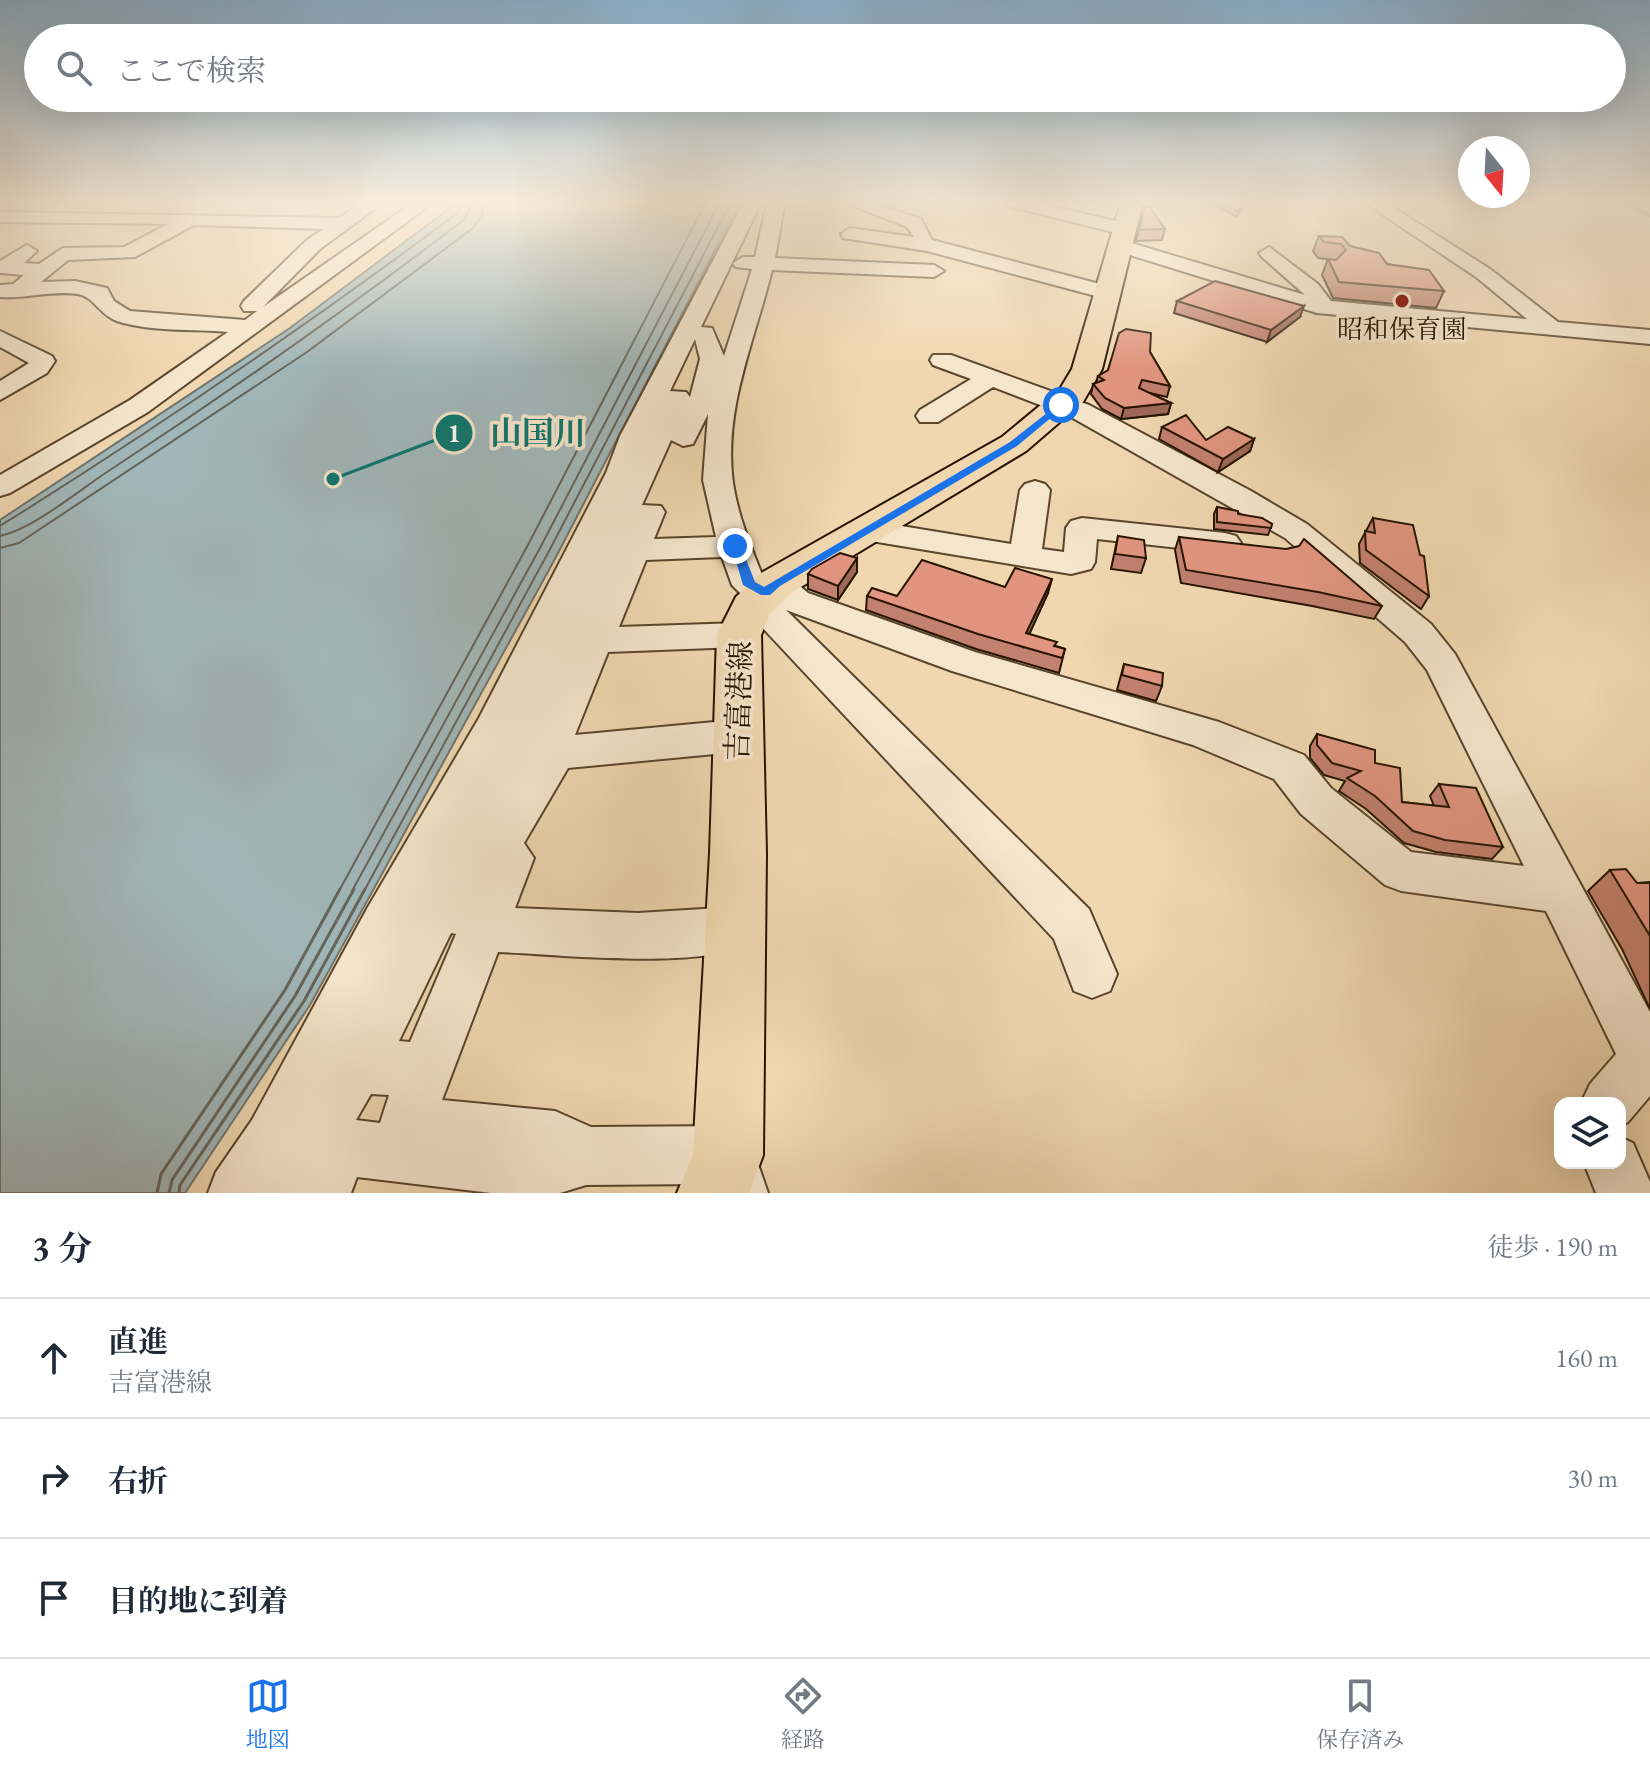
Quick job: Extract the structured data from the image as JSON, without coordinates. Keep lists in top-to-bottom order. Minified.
{"streets":{"main road":["吉富港線"]},"places":["昭和保育園","山国川"],"north":"bottom","page":{"search":"ここで検索","heading":["3 分","徒歩 · 190 m"],"list":[["直進","吉富港線","160 m"],["右折","30 m"],"目的地に到着"],"nav":["地図","経路","保存済み"]}}
